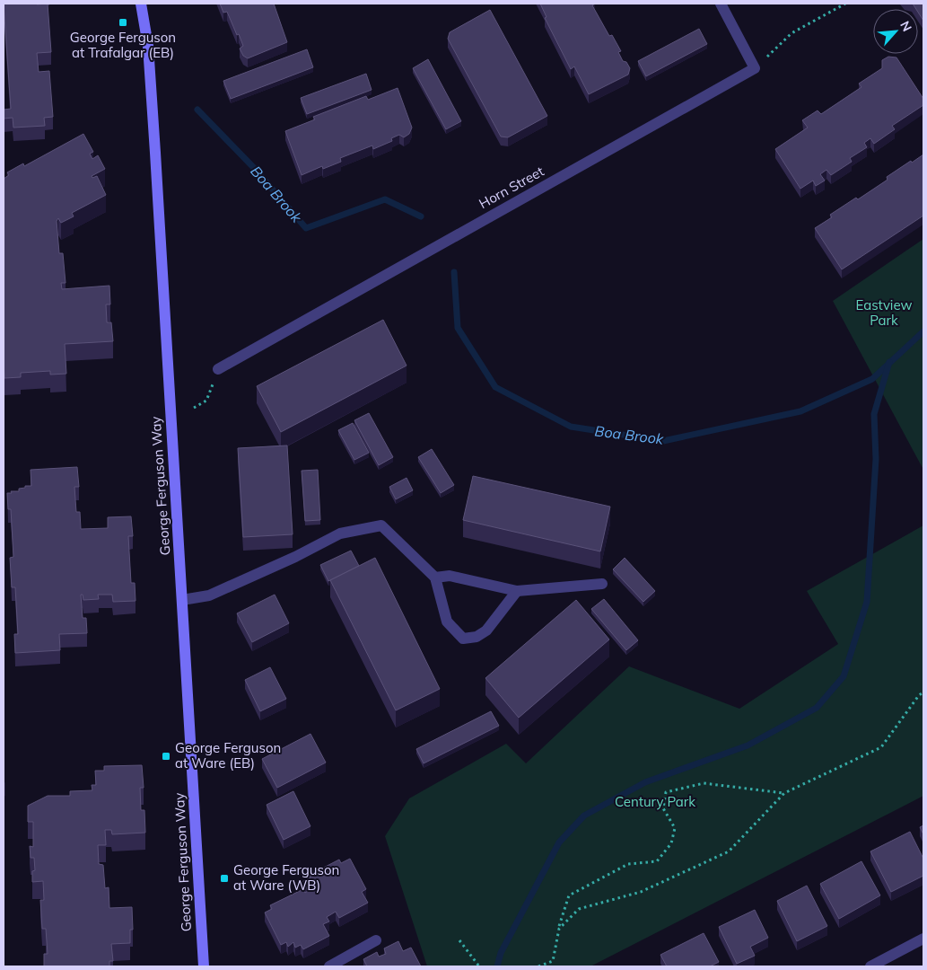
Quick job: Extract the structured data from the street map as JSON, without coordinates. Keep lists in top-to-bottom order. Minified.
{"streets":{"main road":["George Ferguson Way"],"street":["Horn Street"]},"water":["Boa Brook"],"parks":["Eastview Park","Century Park"],"places":{"transit":["George Ferguson at Trafalgar (EB)","George Ferguson at Ware (EB)","George Ferguson at Ware (WB)"]},"north":"top right"}
